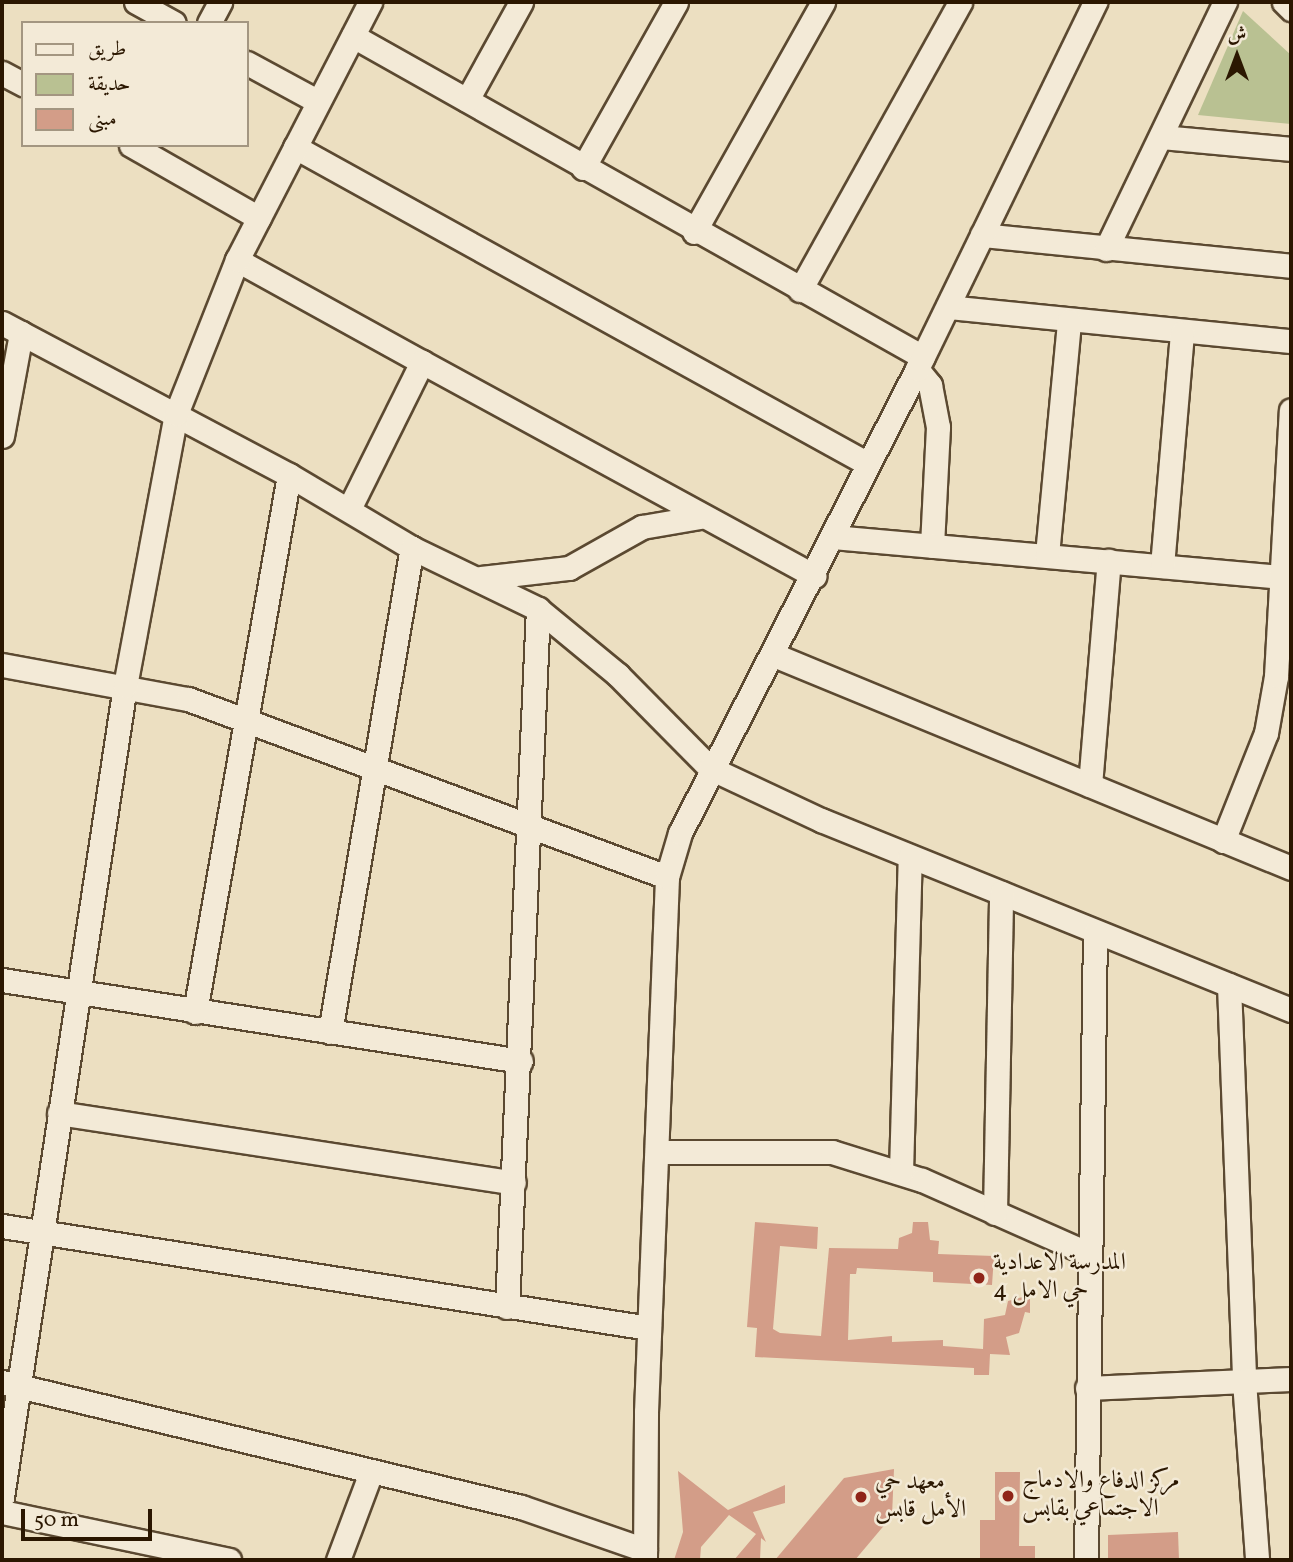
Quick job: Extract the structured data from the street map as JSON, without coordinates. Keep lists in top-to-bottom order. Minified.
{"places":["المدرسة الاعدادية حي الامل 4","مركز الدفاع والادماج الاجتماعي بقابس","معهد حي الأمل قابس"],"legend":["طريق","حديقة","مبنى"],"scale_bar":"50 m","north":"top"}
